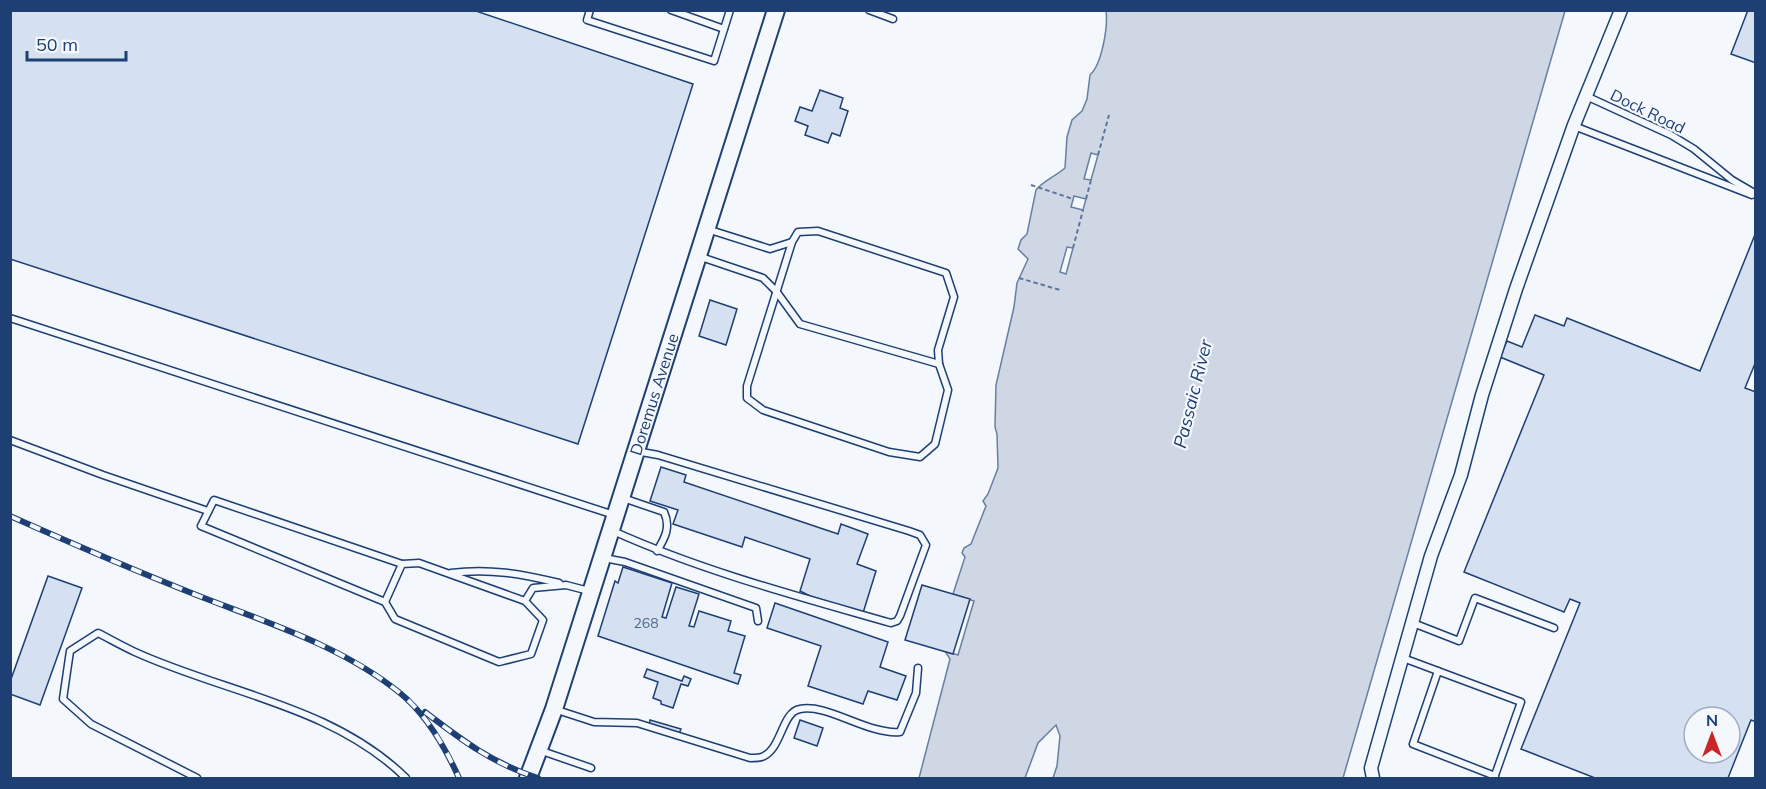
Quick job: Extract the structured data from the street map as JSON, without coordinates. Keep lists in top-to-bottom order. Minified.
{"streets":{"main road":["Doremus Avenue"],"lane":["Dock Road"]},"water":["Passaic River"],"house_numbers":["268"],"scale_bar":"50 m","north":"top"}
